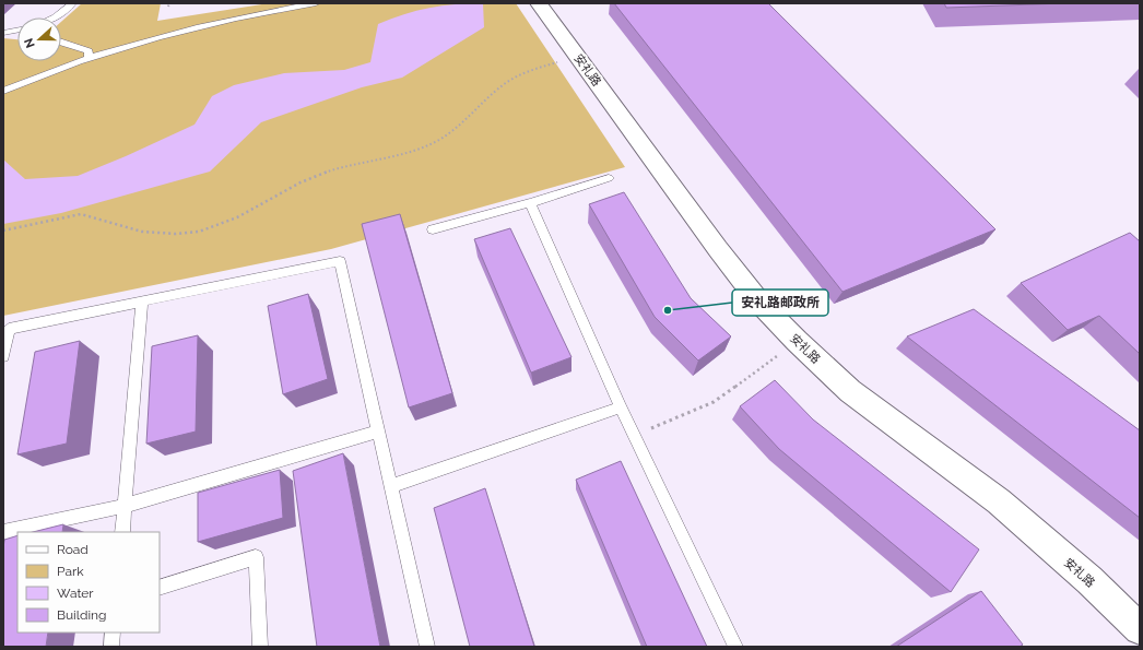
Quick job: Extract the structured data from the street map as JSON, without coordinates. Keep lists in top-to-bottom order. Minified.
{"streets":{"street":["安礼路"]},"places":["安礼路邮政所"],"legend":["Road","Park","Water","Building"],"north":"left"}
